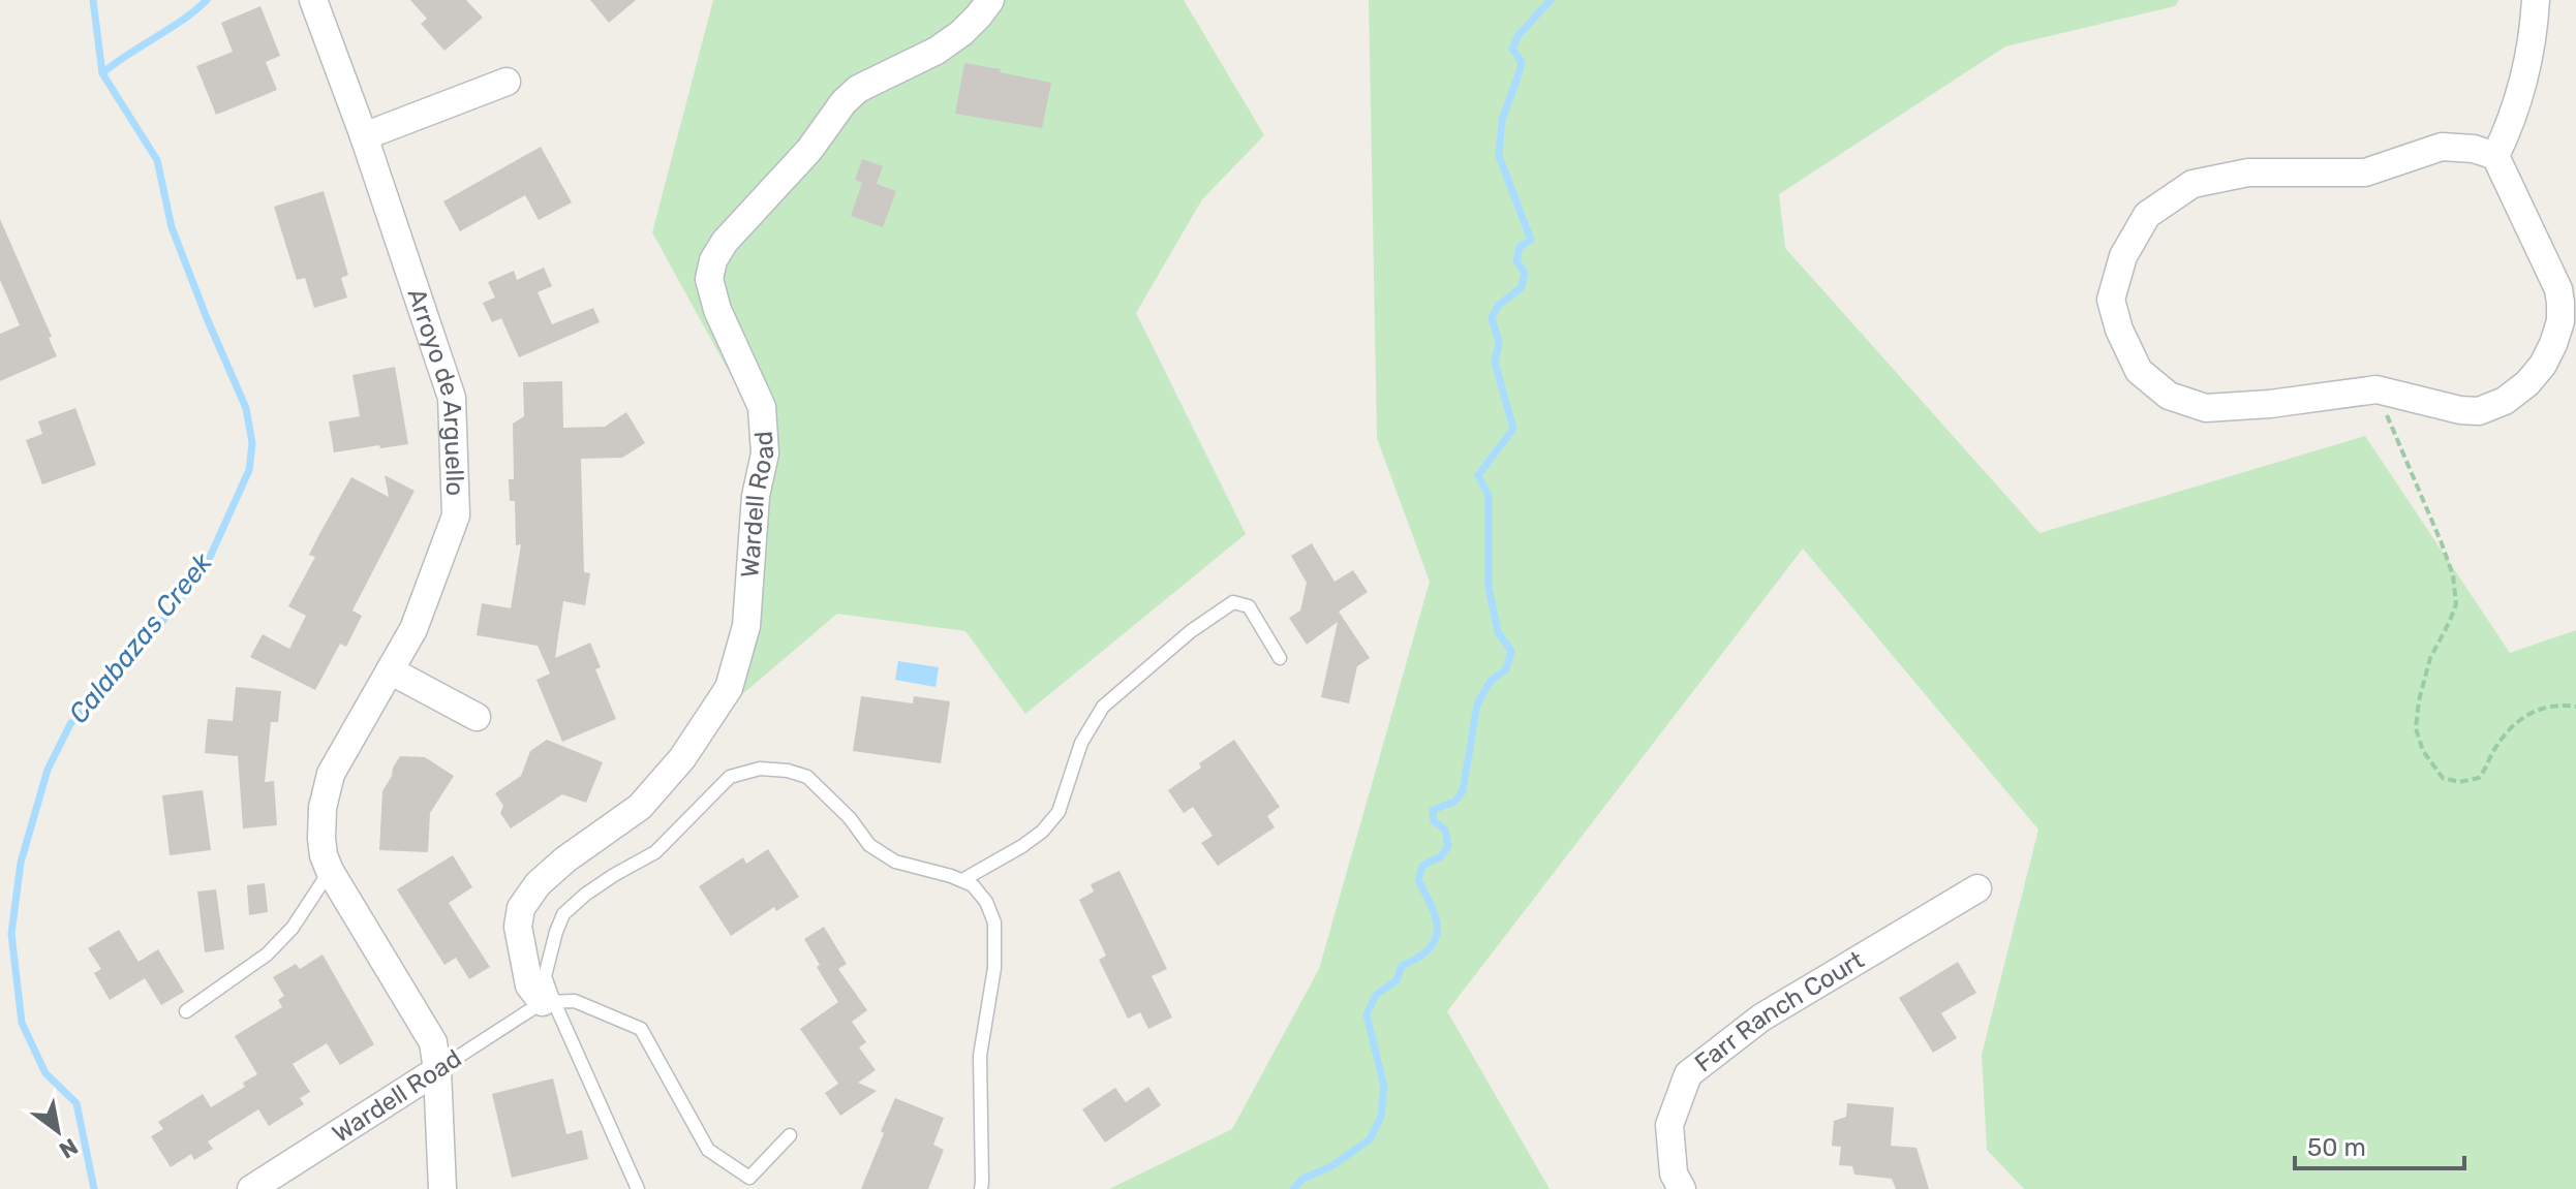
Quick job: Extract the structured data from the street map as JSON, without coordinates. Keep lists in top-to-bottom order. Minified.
{"streets":{"street":["Arroyo de Arguello","Wardell Road","Farr Ranch Court"]},"crossings":[["Arroyo de Arguello","Wardell Road"]],"water":["Calabazas Creek"],"scale_bar":"50 m","north":"bottom right"}
